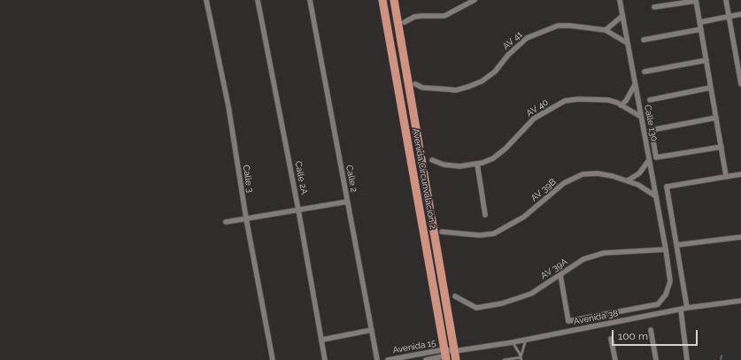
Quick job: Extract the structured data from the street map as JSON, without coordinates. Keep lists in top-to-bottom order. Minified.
{"streets":{"highway":["Avenida Circunvalación 2"],"street":["AV 41","AV 40","Calle 130","Calle 2A","Calle 3","Calle 2","AV 39B","AV 39A","Avenida 38","Avenida 15"]},"crossings":[["AV 41","Calle 130"],["AV 40","Calle 130"],["Calle 130","AV 39B"],["Calle 130","AV 39A"],["Avenida Circunvalación 2","Avenida 38"],["Avenida Circunvalación 2","Avenida 15"],["Avenida 38","Avenida 15"]],"scale_bar":"100 m"}
